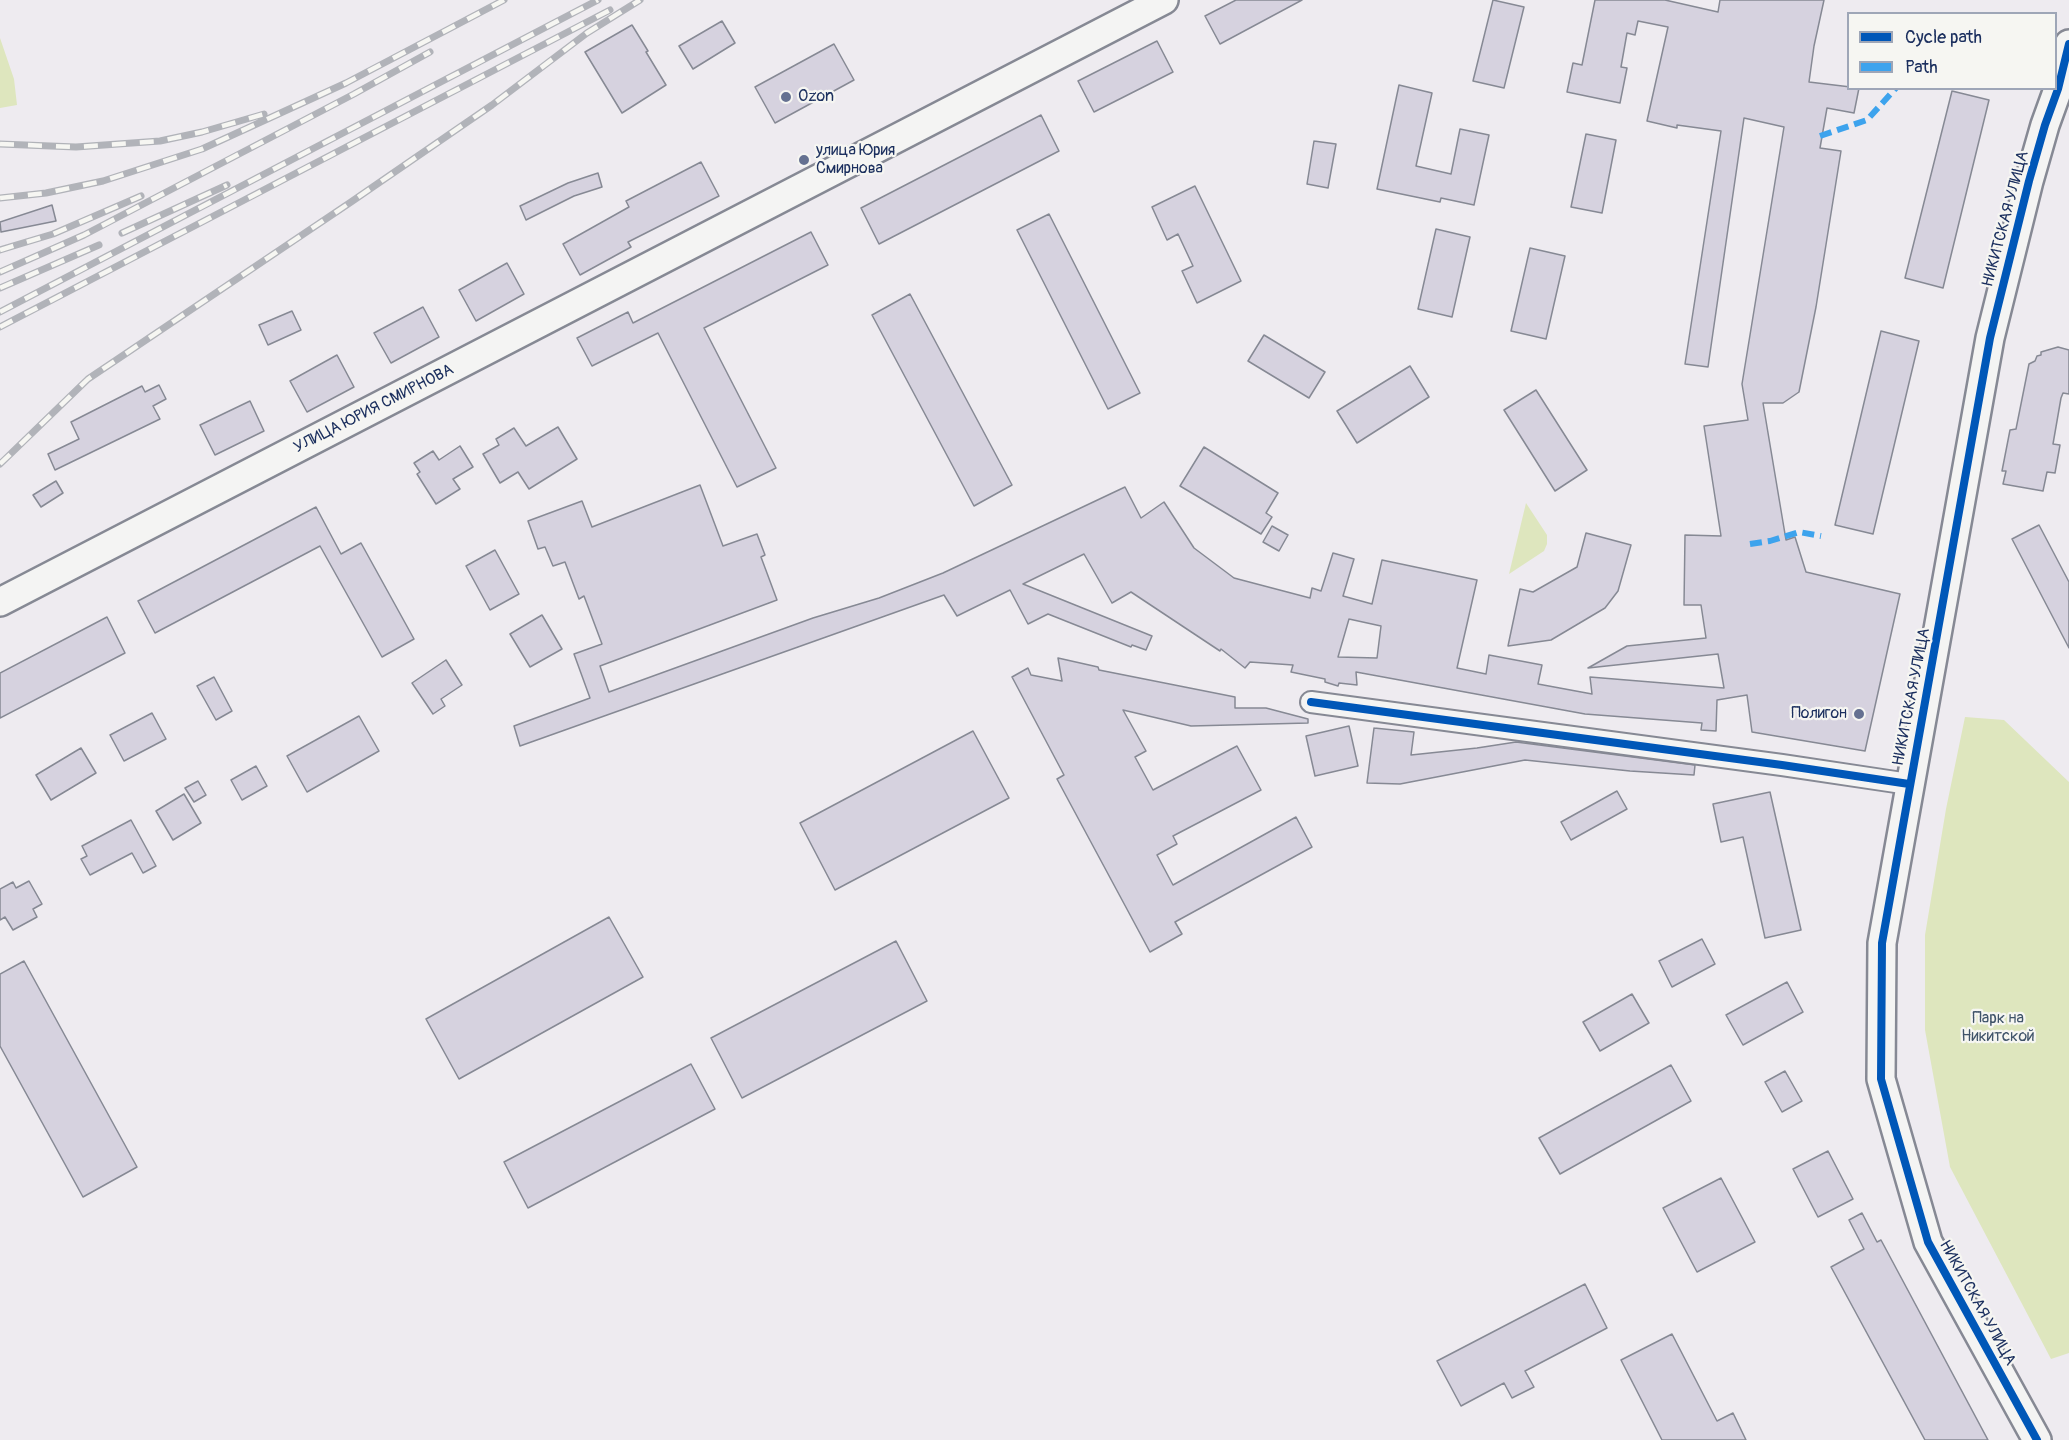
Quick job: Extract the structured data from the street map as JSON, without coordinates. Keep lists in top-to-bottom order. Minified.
{"streets":{"street":["НИКИТСКАЯ УЛИЦА","УЛИЦА ЮРИЯ СМИРНОВА"]},"parks":["Парк на Никитской"],"places":["Ozon","улица Юрия Смирнова","Полигон"],"legend":["Cycle path","Path"]}
